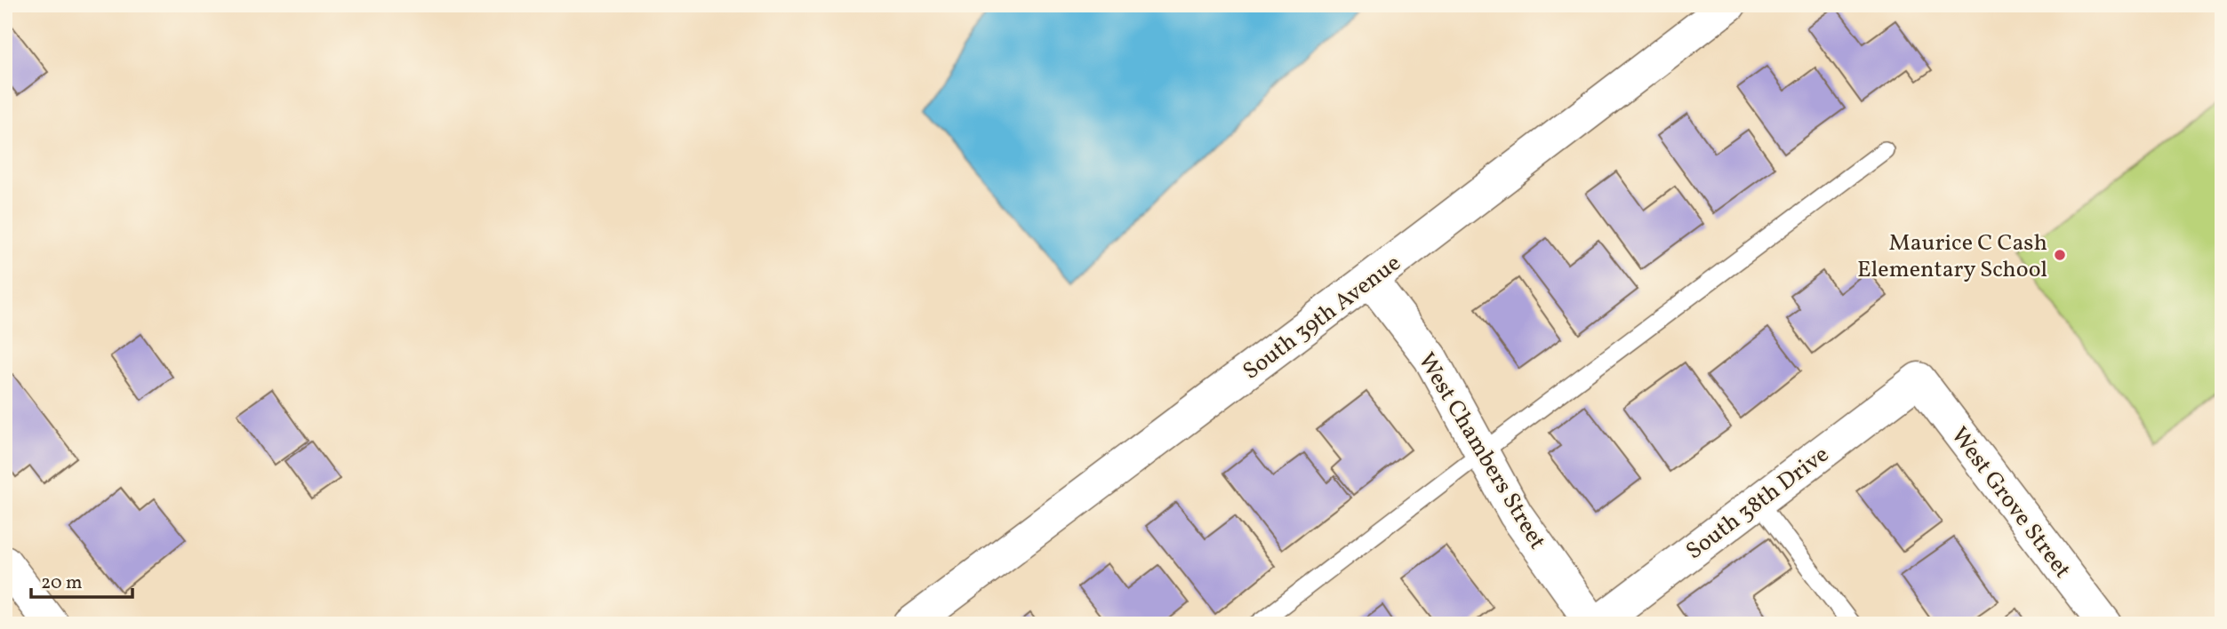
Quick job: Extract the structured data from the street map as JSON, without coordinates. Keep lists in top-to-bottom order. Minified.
{"streets":{"street":["South 39th Avenue","West Chambers Street","South 38th Drive","West Grove Street"]},"crossings":[["South 39th Avenue","West Chambers Street"],["West Chambers Street","South 38th Drive"],["South 38th Drive","West Grove Street"]],"places":["Maurice C Cash Elementary School"],"scale_bar":"20 m"}
